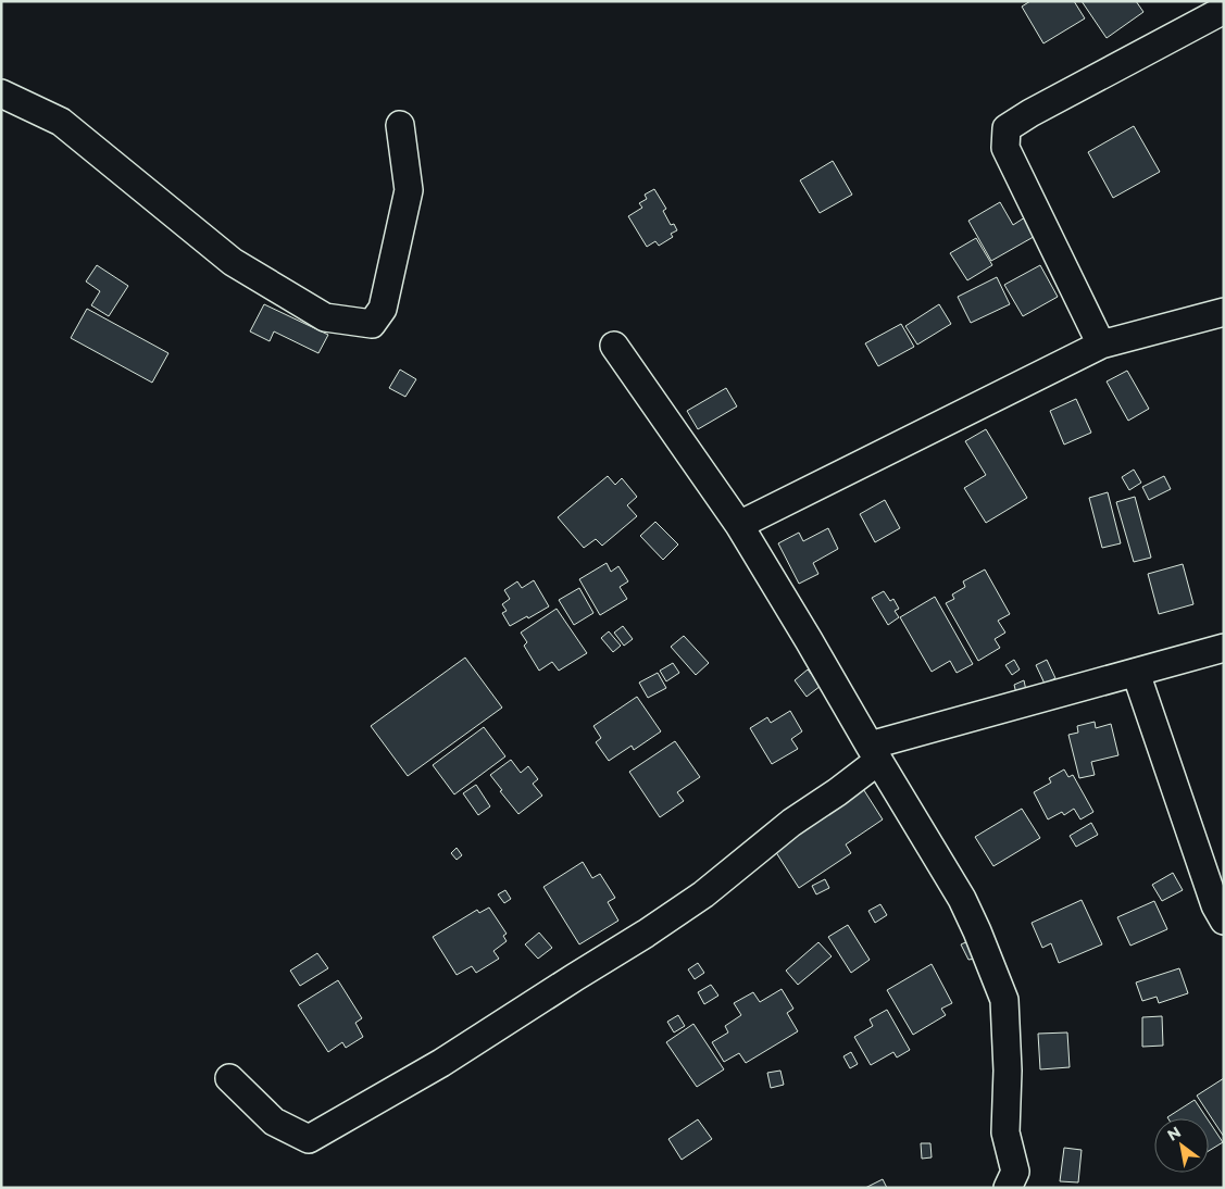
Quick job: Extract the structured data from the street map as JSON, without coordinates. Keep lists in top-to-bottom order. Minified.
{"north":"top left"}
